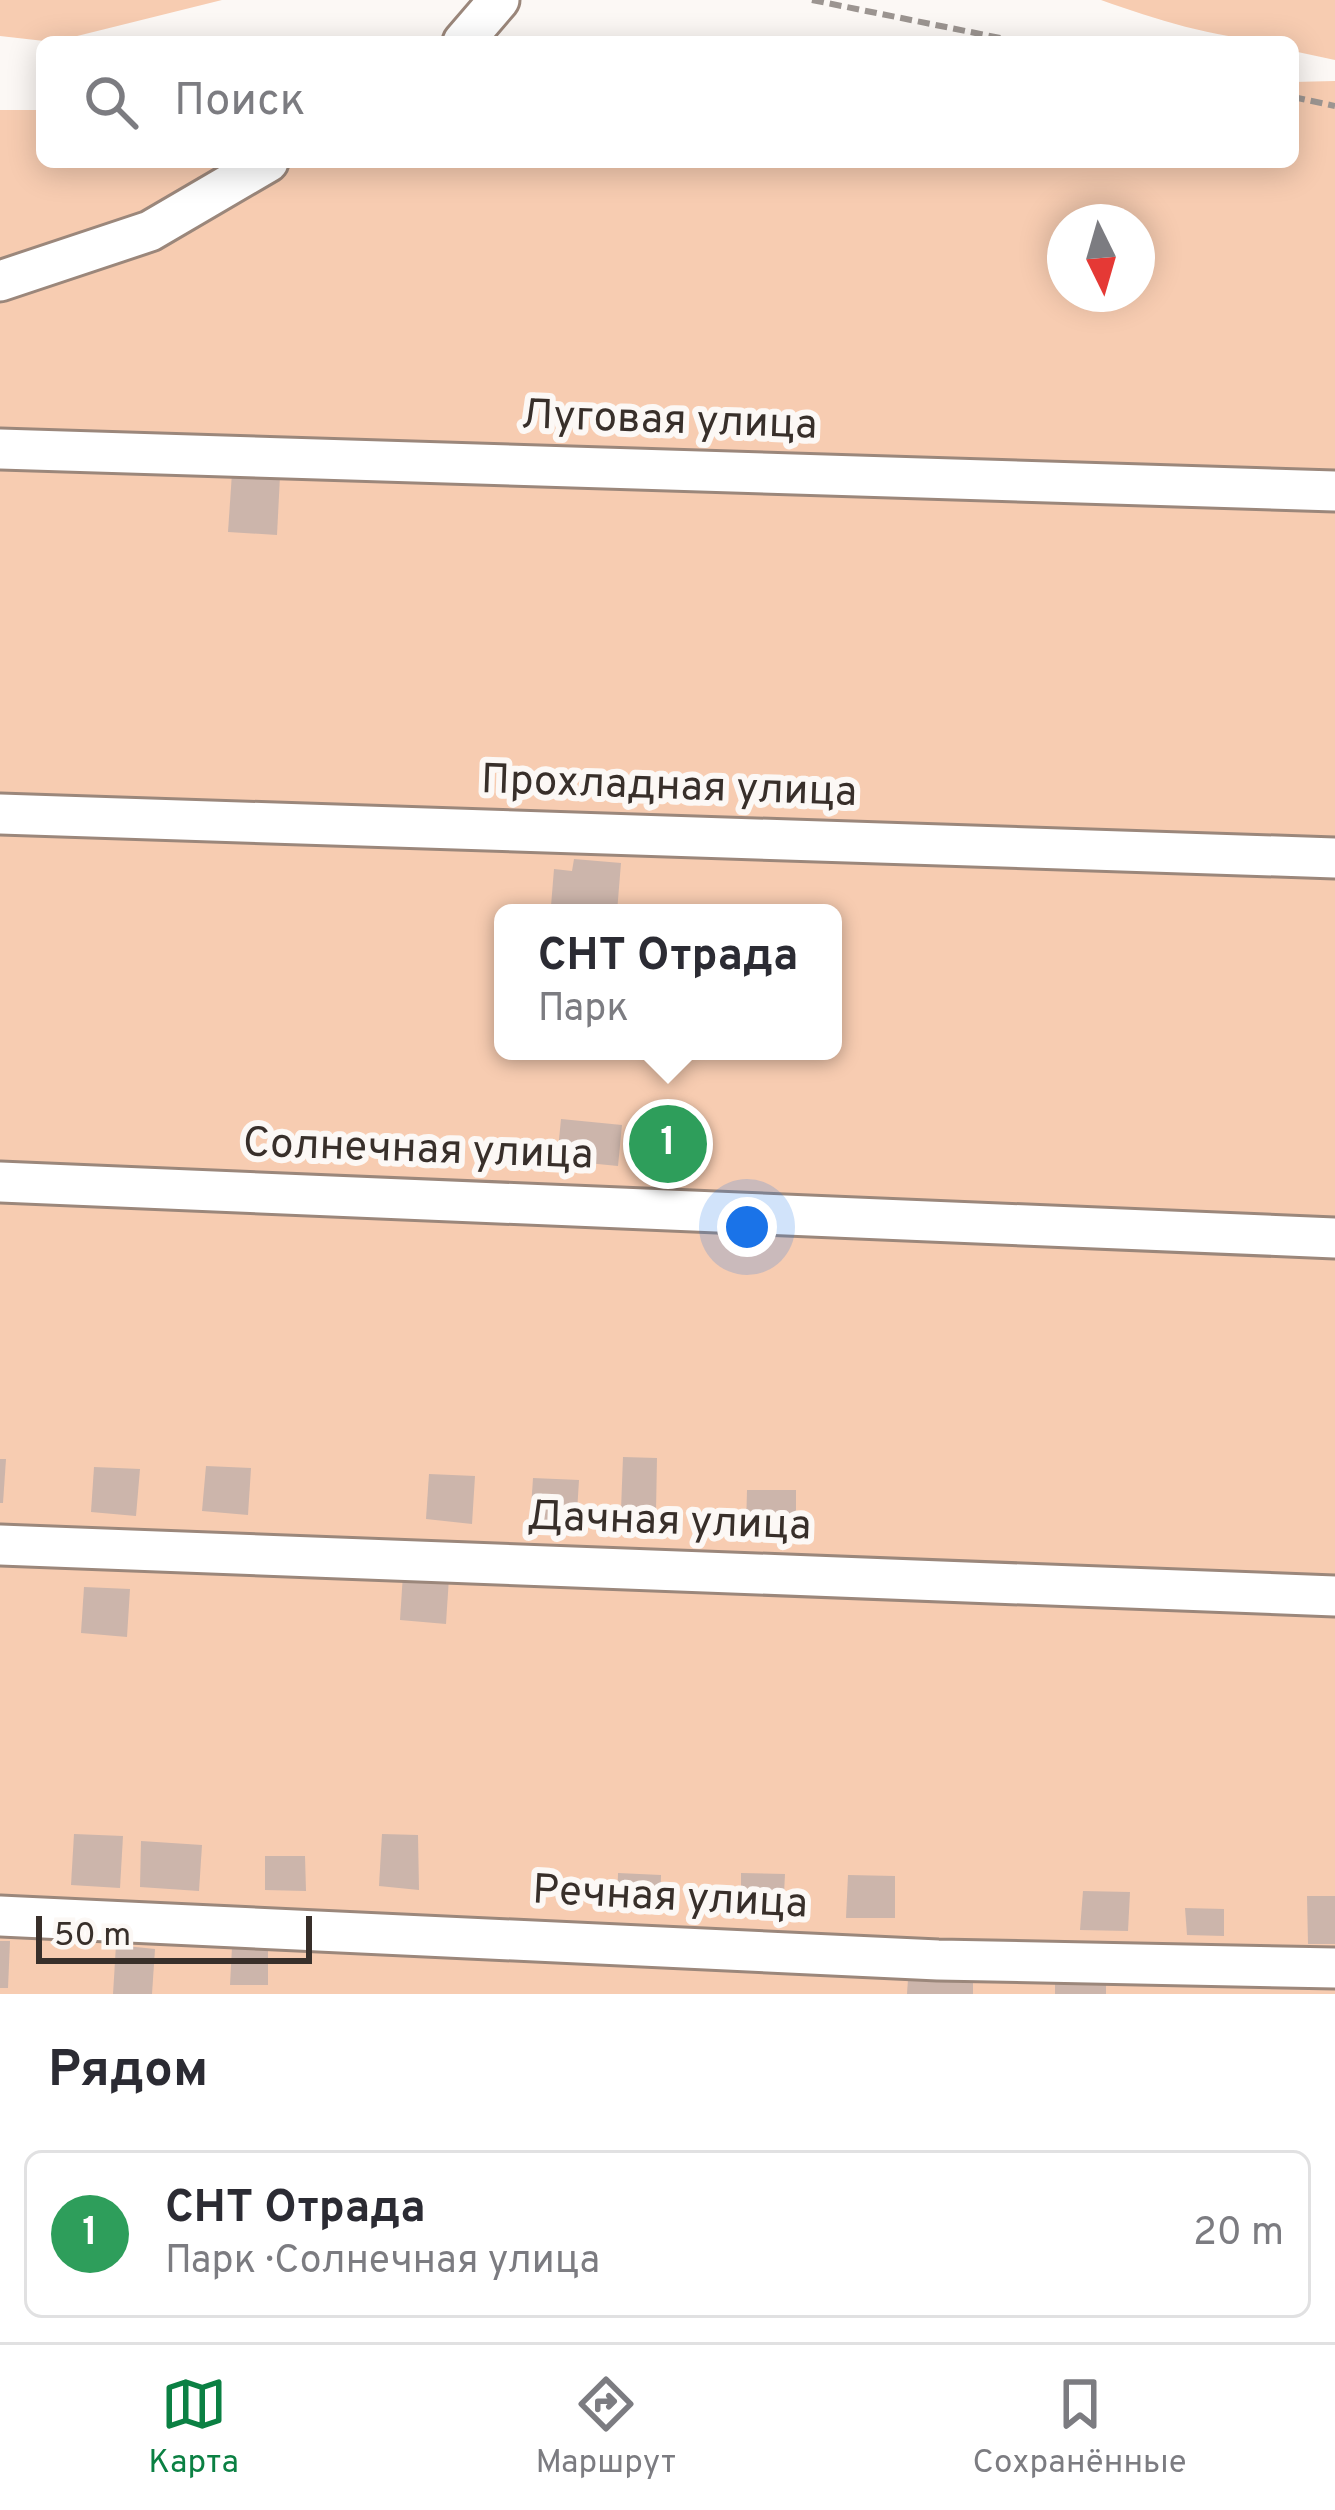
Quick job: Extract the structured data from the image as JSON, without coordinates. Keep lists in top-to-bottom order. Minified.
{"streets":{"street":["Луговая улица","Прохладная улица","Солнечная улица","Дачная улица","Речная улица"]},"scale_bar":"50 m","north":"bottom","page":{"search":"Поиск","popup":["СНТ Отрада","Парк"],"pins":"1","scale":"50 m","heading":"Рядом","list":[{"mark":"1","name":"СНТ Отрада","note":"Парк · Солнечная улица","value":"20 m"}],"nav":["Карта","Маршрут","Сохранённые"]}}
